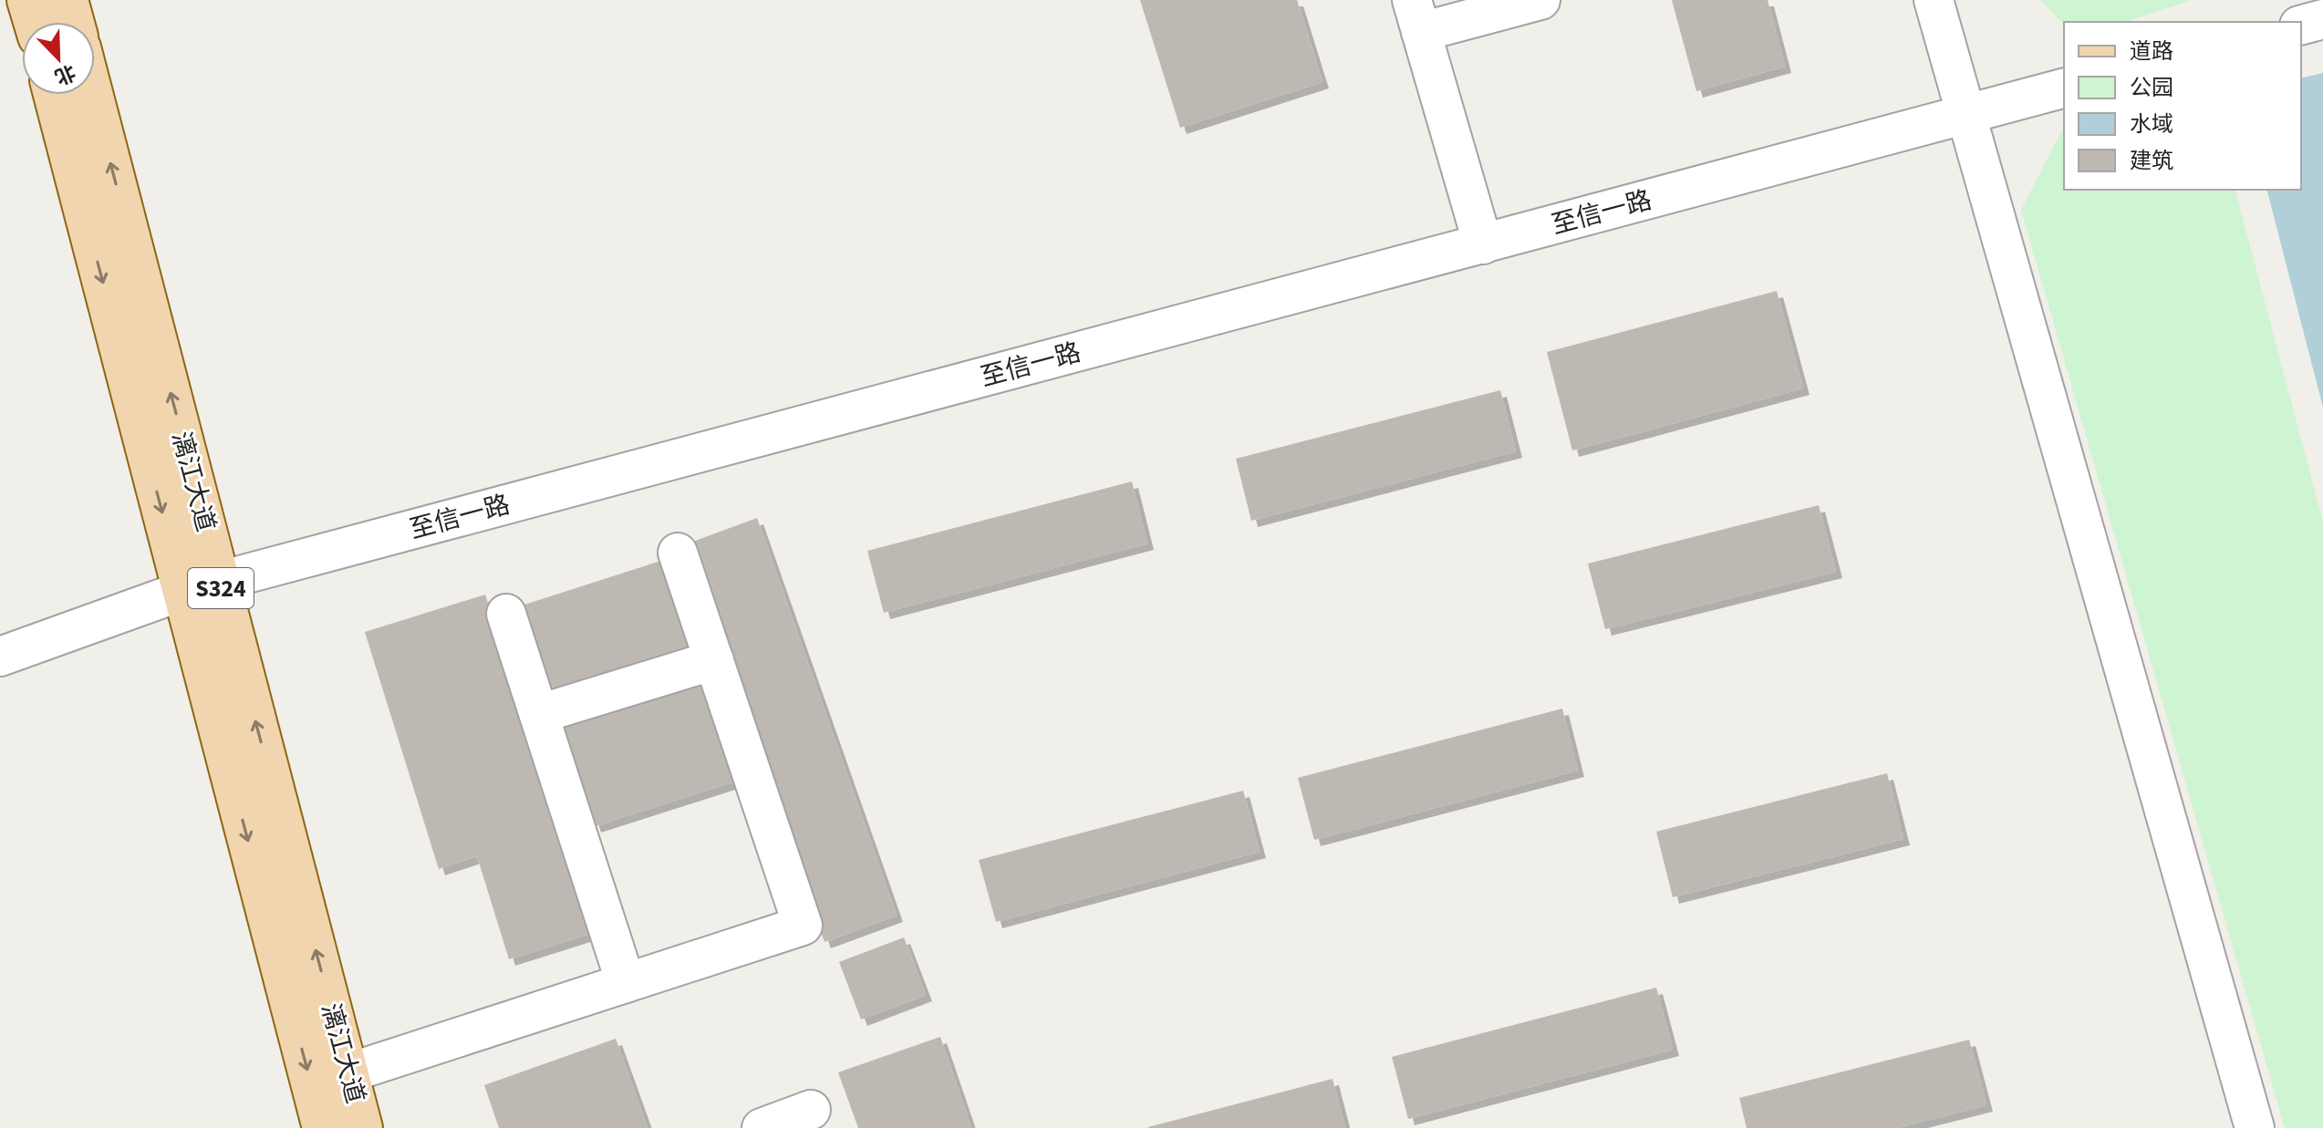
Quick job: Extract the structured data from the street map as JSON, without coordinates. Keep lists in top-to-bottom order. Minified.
{"streets":{"main road":["漓江大道","S324"],"street":["至信一路"]},"crossings":[["至信一路","漓江大道"],["至信一路","S324"],["漓江大道","S324"]],"legend":["道路","公园","水域","建筑"],"north":"bottom right"}
